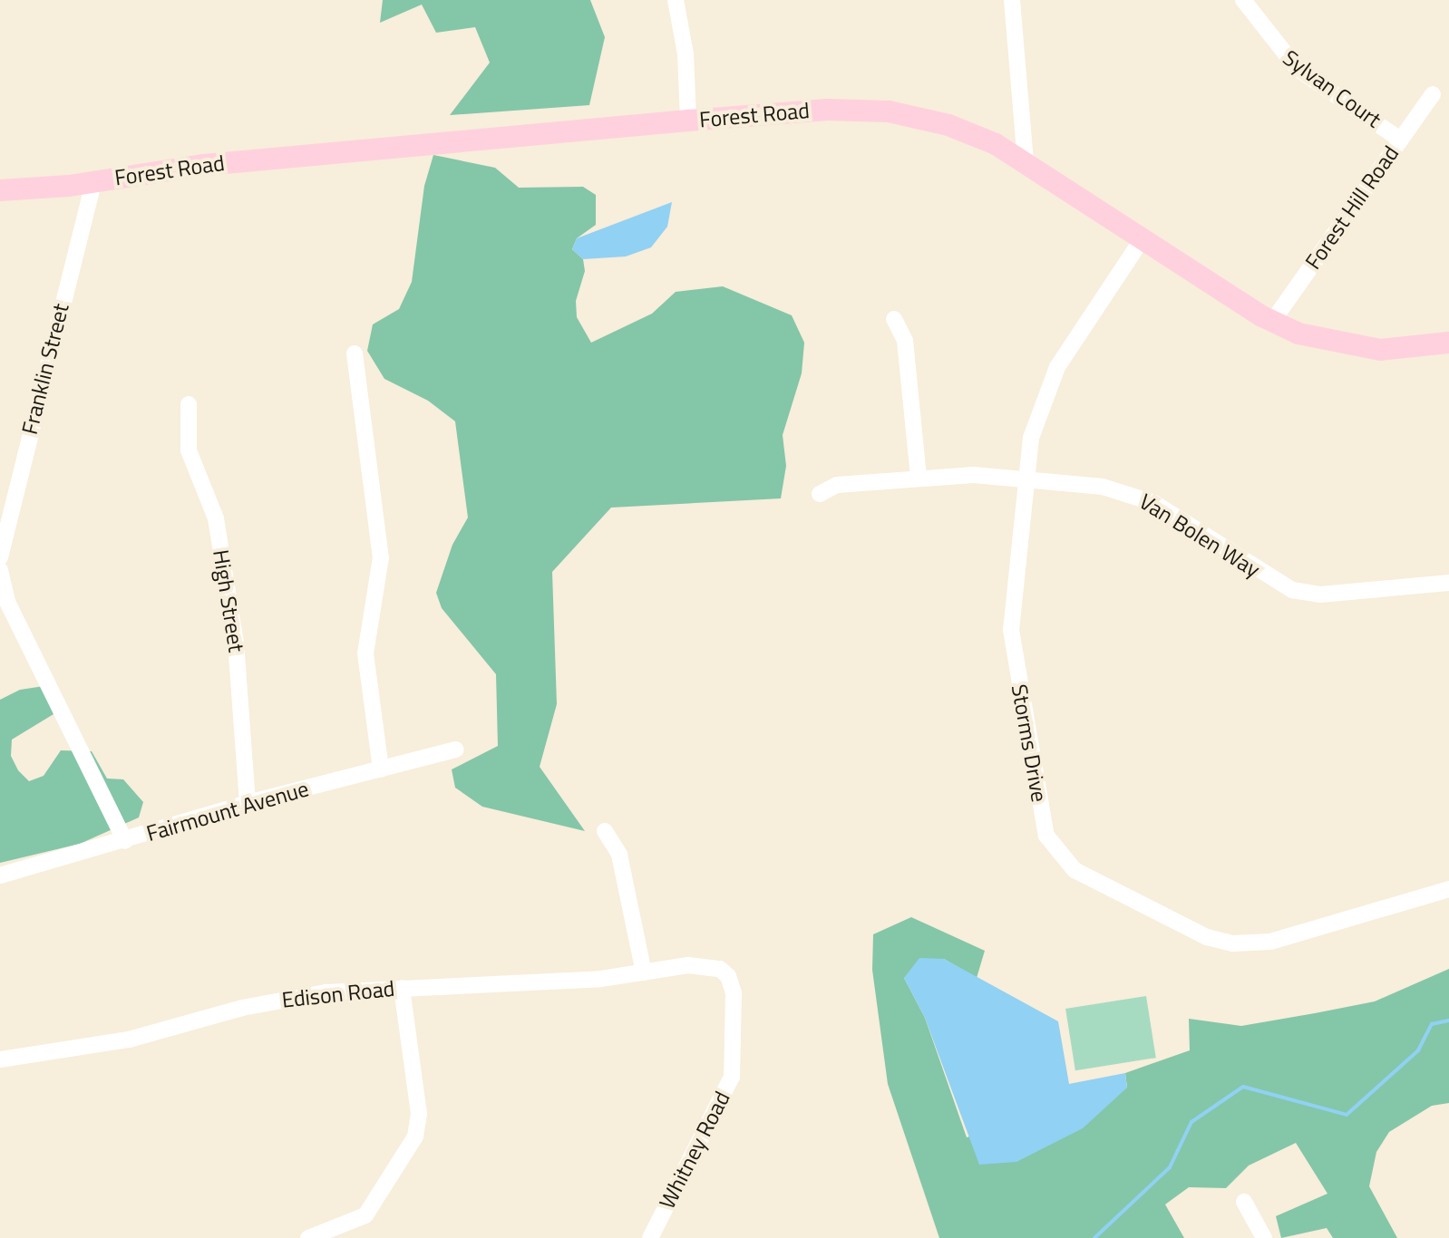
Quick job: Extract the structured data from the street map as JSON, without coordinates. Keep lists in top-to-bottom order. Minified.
{"streets":{"main road":["Forest Road"],"street":["Sylvan Court","Forest Hill Road","Franklin Street","Van Bolen Way","High Street","Storms Drive","Fairmount Avenue","Edison Road","Whitney Road"]},"crossings":[["Sylvan Court","Forest Hill Road"],["Forest Road","Forest Hill Road"],["Forest Road","Franklin Street"],["Forest Road","Storms Drive"],["Van Bolen Way","Storms Drive"],["High Street","Fairmount Avenue"],["Edison Road","Whitney Road"]]}
